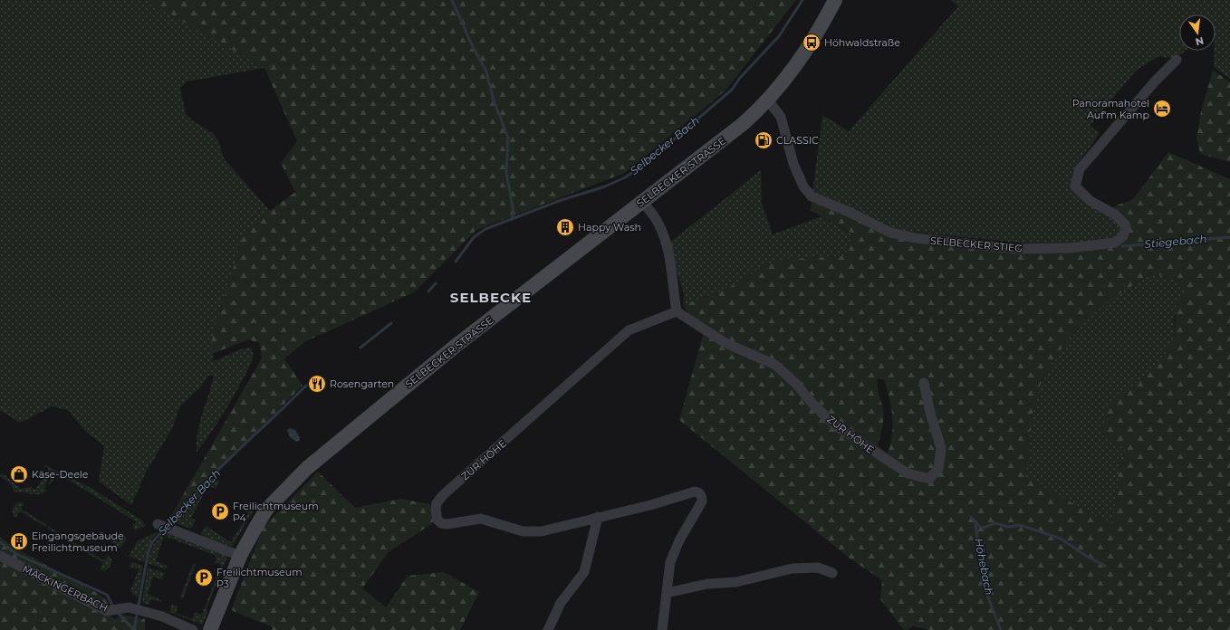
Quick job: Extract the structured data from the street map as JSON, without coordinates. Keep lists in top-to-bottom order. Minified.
{"streets":{"main road":["SELBECKER STRASSE"],"street":["SELBECKER STIEG","ZUR HÖHE","MÄCKINGERBACH"]},"crossings":[["SELBECKER STRASSE","SELBECKER STIEG"]],"districts":["SELBECKE"],"water":["Selbecker Bach","Stiegebach","Höhebach"],"places":{"bus stop":["Höhwaldstraße"],"hotel":["Panoramahotel Auf'm Kamp"],"fuel station":["CLASSIC"],"building":["Happy Wash","Eingangsgebäude Freilichtmuseum"],"restaurant":["Rosengarten"],"shop":["Käse-Deele"],"parking":["Freilichtmuseum P4","Freilichtmuseum P3"]},"north":"bottom"}
